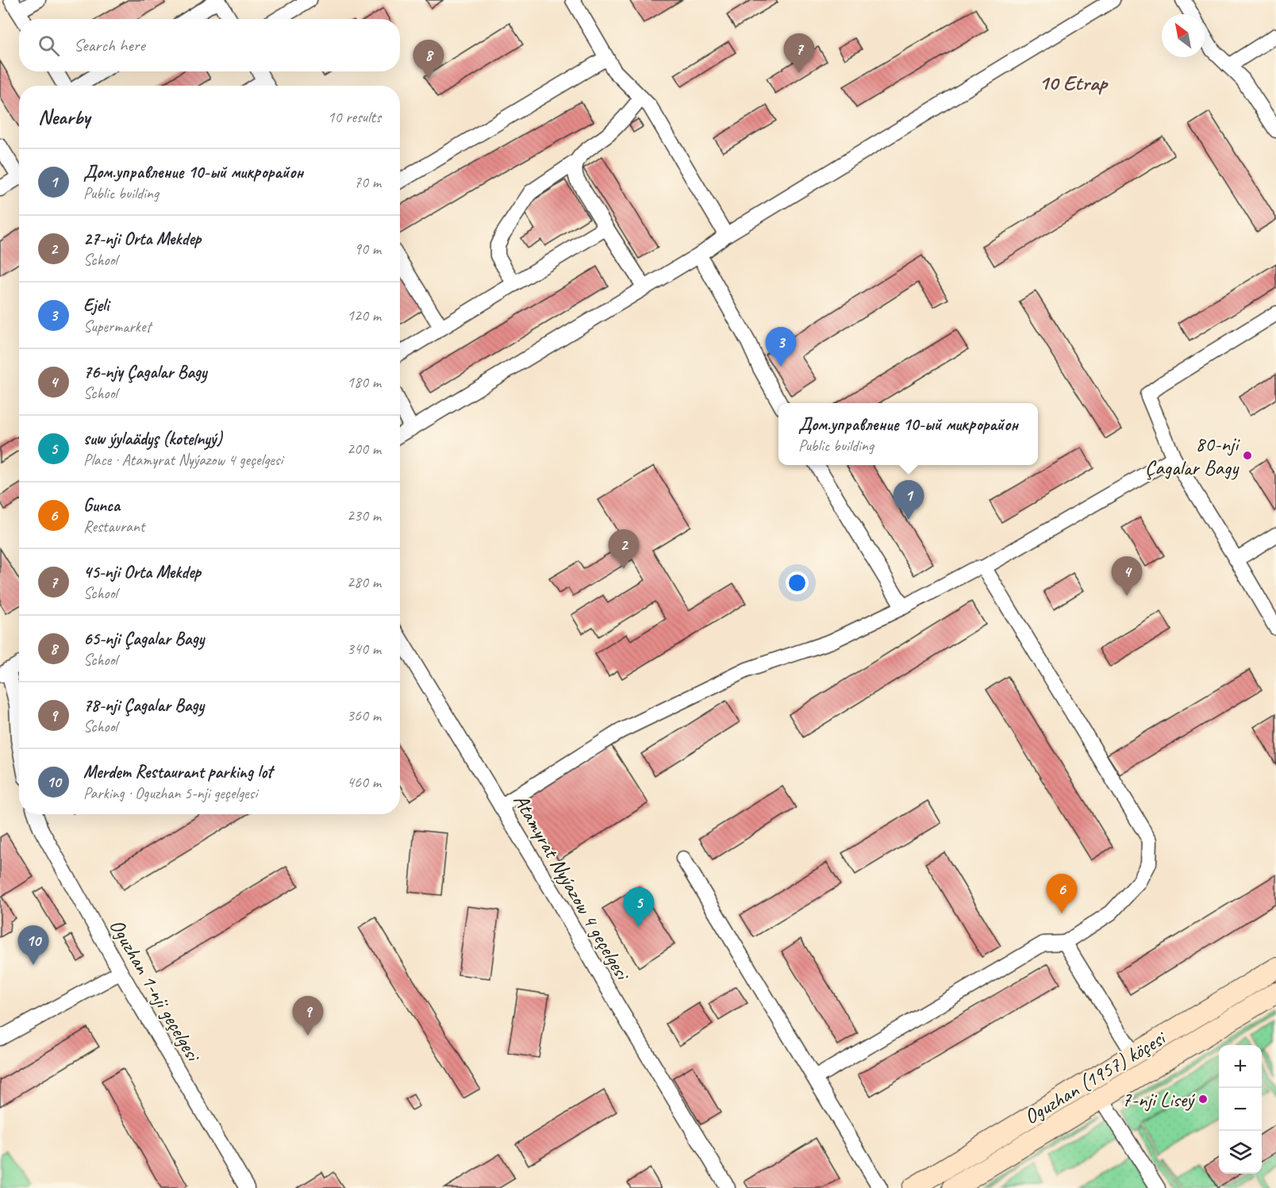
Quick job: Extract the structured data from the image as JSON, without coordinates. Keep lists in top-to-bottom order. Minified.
{"streets":{"main road":["Oguzhan (1957) köçesi"],"street":["Atamyrat Nyýazow 4 geçelgesi","Oguzhan 1-nji geçelgesi"]},"districts":["10 Etrap"],"places":["80-nji Çagalar Bagy","7-nji Liseý"],"north":"top left","page":{"search":"Search here","pins":["7","8","3","1","2","4","6","5","10","9"],"heading":["Nearby","10 results"],"list":[{"mark":"1","name":"Дом.управление 10-ый микрорайон","note":"Public building","value":"70 m"},{"mark":"2","name":"27-nji Orta Mekdep","note":"School","value":"90 m"},{"mark":"3","name":"Ejeli","note":"Supermarket","value":"120 m"},{"mark":"4","name":"76-njy Çagalar Bagy","note":"School","value":"180 m"},{"mark":"5","name":"suw ýylaädyş (kotelnyý)","note":"Place · Atamyrat Nyýazow 4 geçelgesi","value":"200 m"},{"mark":"6","name":"Gunca","note":"Restaurant","value":"230 m"},{"mark":"7","name":"45-nji Orta Mekdep","note":"School","value":"280 m"},{"mark":"8","name":"65-nji Çagalar Bagy","note":"School","value":"340 m"},{"mark":"9","name":"78-nji Çagalar Bagy","note":"School","value":"360 m"},{"mark":"10","name":"Merdem Restaurant parking lot","note":"Parking · Oguzhan 5-nji geçelgesi","value":"460 m"}],"popup":["Дом.управление 10-ый микрорайон","Public building"],"map_buttons":["+","−"]}}
